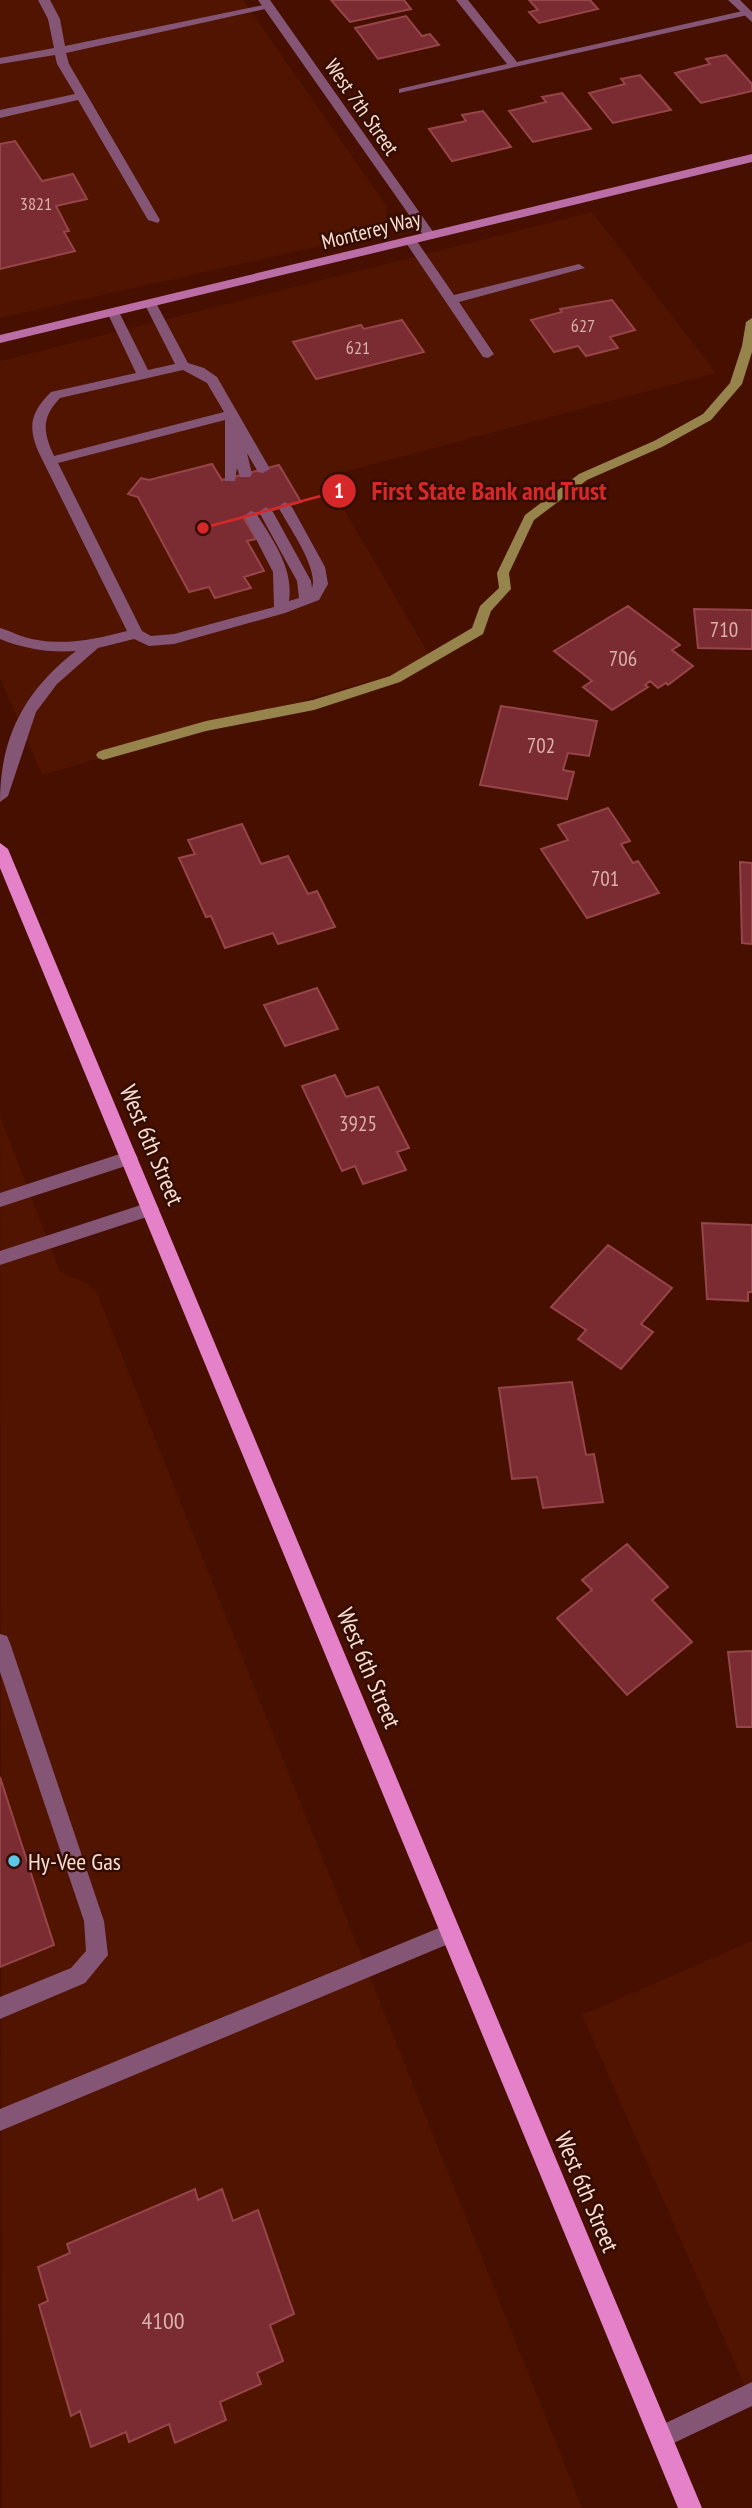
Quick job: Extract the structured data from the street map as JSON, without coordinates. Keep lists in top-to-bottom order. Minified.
{"streets":{"main road":["West 6th Street"],"street":["West 7th Street","Monterey Way"]},"crossings":[["West 7th Street","Monterey Way"]],"places":["First State Bank and Trust","Hy-Vee Gas"],"house_numbers":["3821","627","621","710","706","702","701","3925","4100"]}
